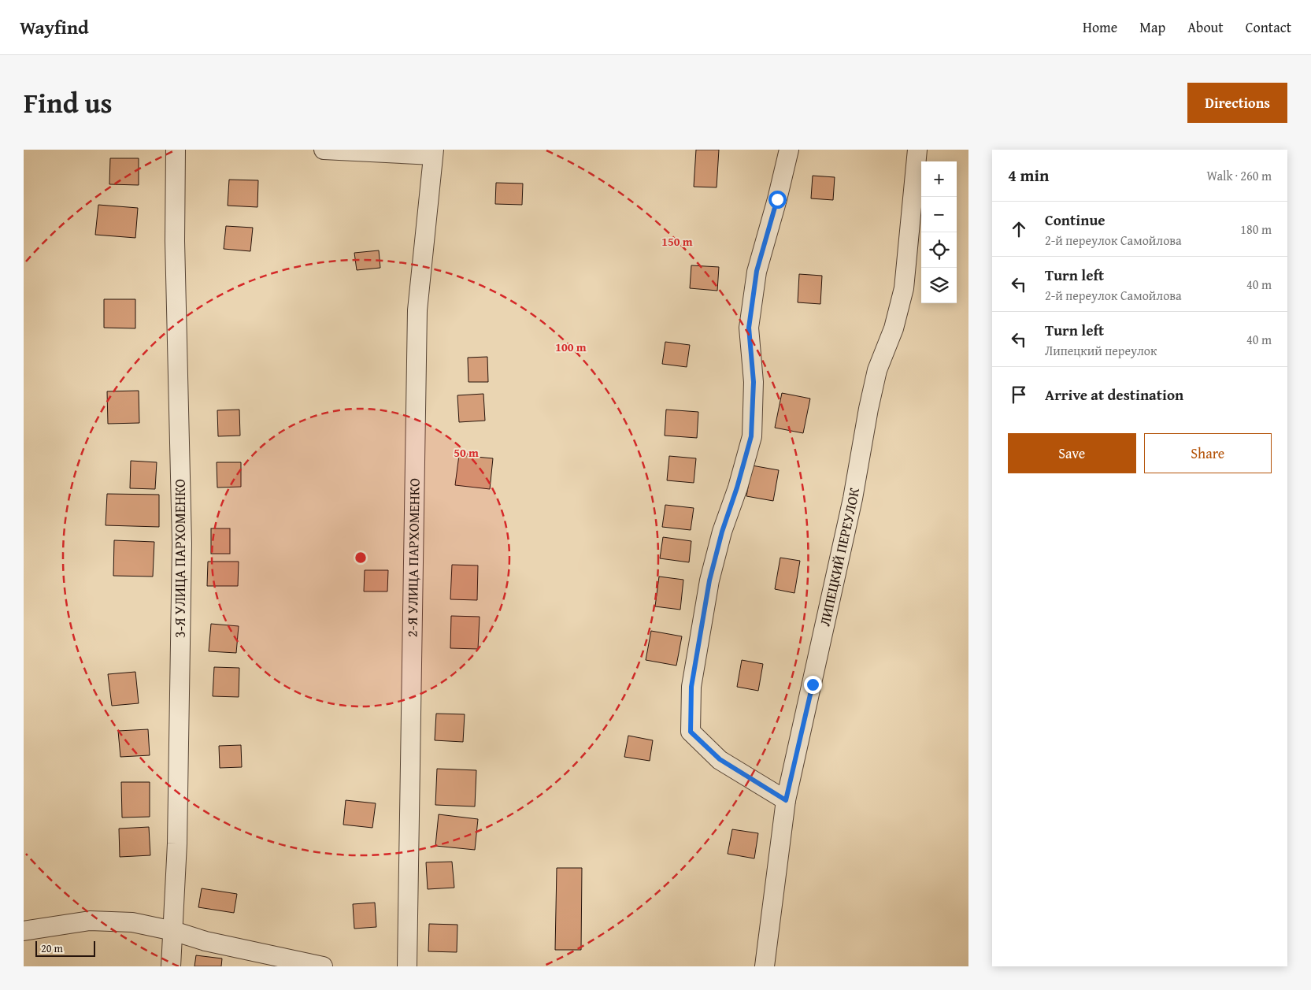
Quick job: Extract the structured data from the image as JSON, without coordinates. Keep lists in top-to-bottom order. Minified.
{"streets":{"street":["2-Я УЛИЦА ПАРХОМЕНКО","ЛИПЕЦКИЙ ПЕРЕУЛОК","3-Я УЛИЦА ПАРХОМЕНКО"]},"scale_bar":"20 m","page":{"header":"Wayfind","nav":["Home","Map","About","Contact"],"title":"Find us","buttons":["Directions",["Save","Share"]],"heading":["4 min","Walk · 260 m"],"map_buttons":["+","−"],"list":[["Continue","2-й переулок Самойлова","180 m"],["Turn left","2-й переулок Самойлова","40 m"],["Turn left","Липецкий переулок","40 m"],"Arrive at destination"],"scale":"20 m"},"rings":["150 m","100 m","50 m"]}
